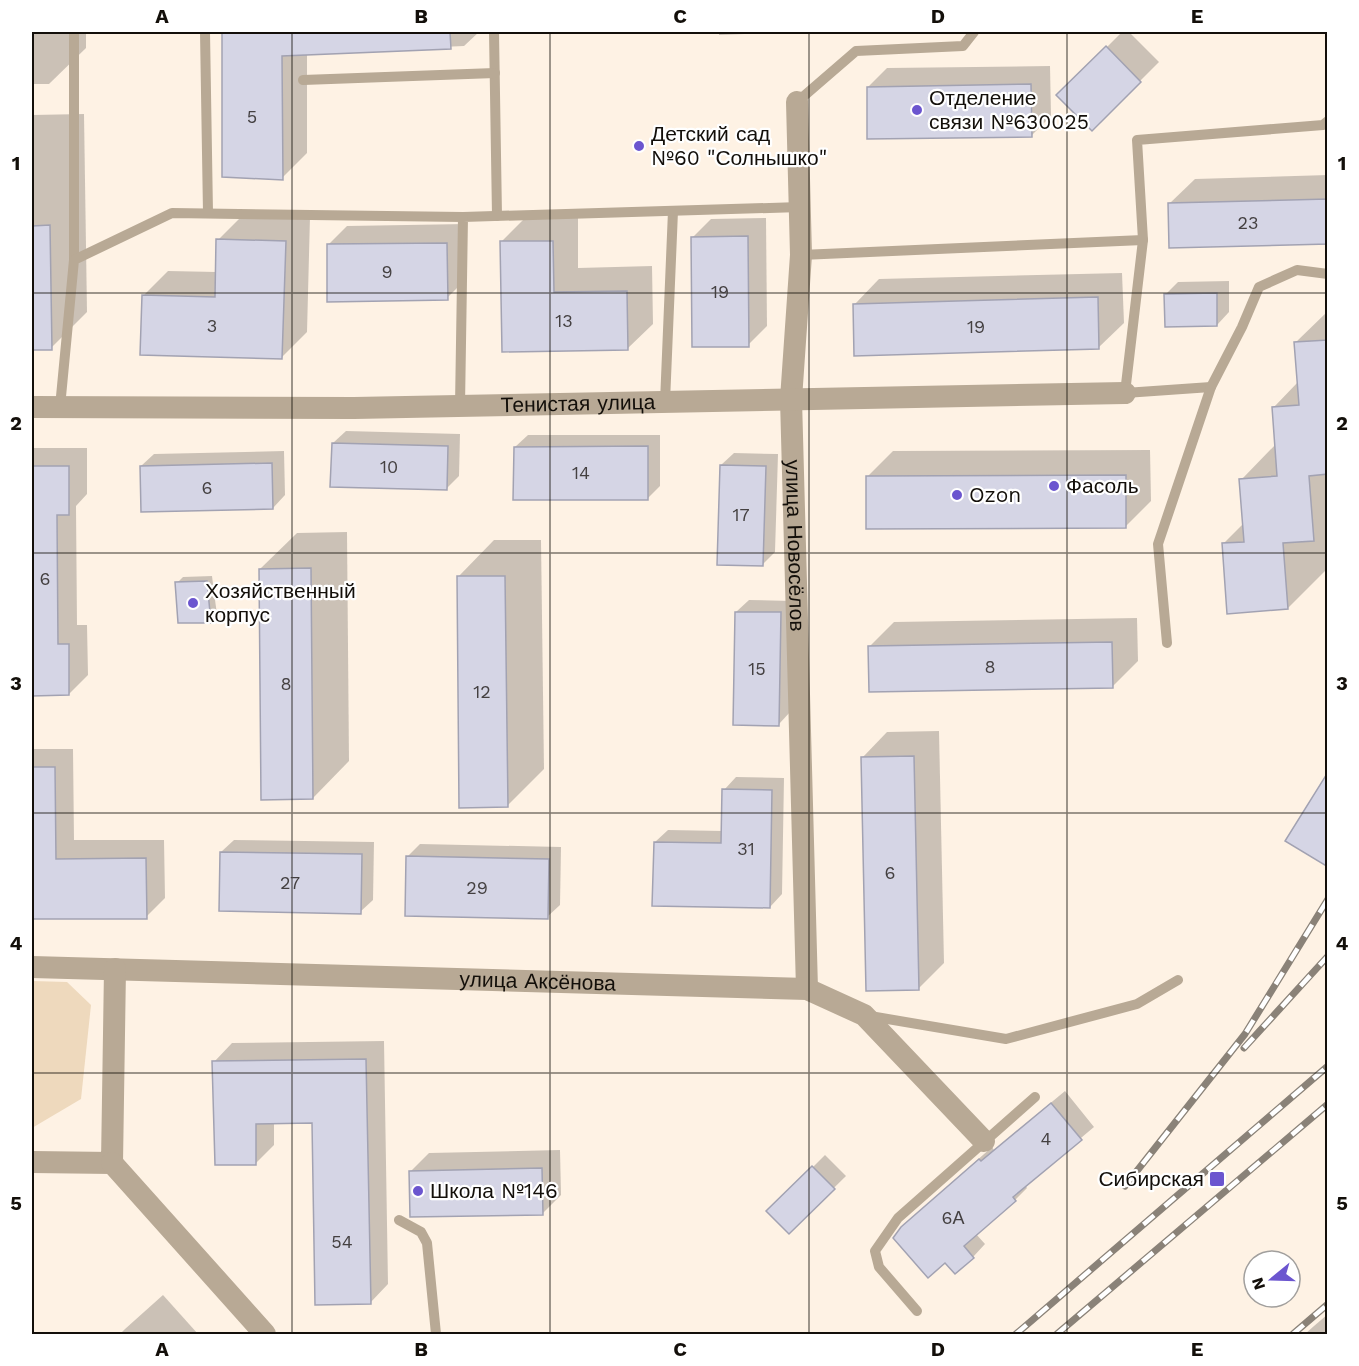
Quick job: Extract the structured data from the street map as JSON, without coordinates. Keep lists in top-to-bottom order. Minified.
{"streets":{"street":["Тенистая улица","улица Новосёлов","улица Аксёнова"]},"crossings":[["Тенистая улица","улица Новосёлов"],["улица Новосёлов","улица Аксёнова"]],"places":{"other":["Отделение связи №630025","Детский сад №60 \"Солнышко\"","Фасоль","Ozon","Хозяйственный корпус","Школа №146"],"transit":["Сибирская"]},"house_numbers":["5","23","9","19","13","3","19","10","14","6","17","6","8","15","8","12","31","6","27","29","4","6А","54"],"north":"left","grid":{"columns":["A","B","C","D","E"],"rows":["1","2","3","4","5"]}}
